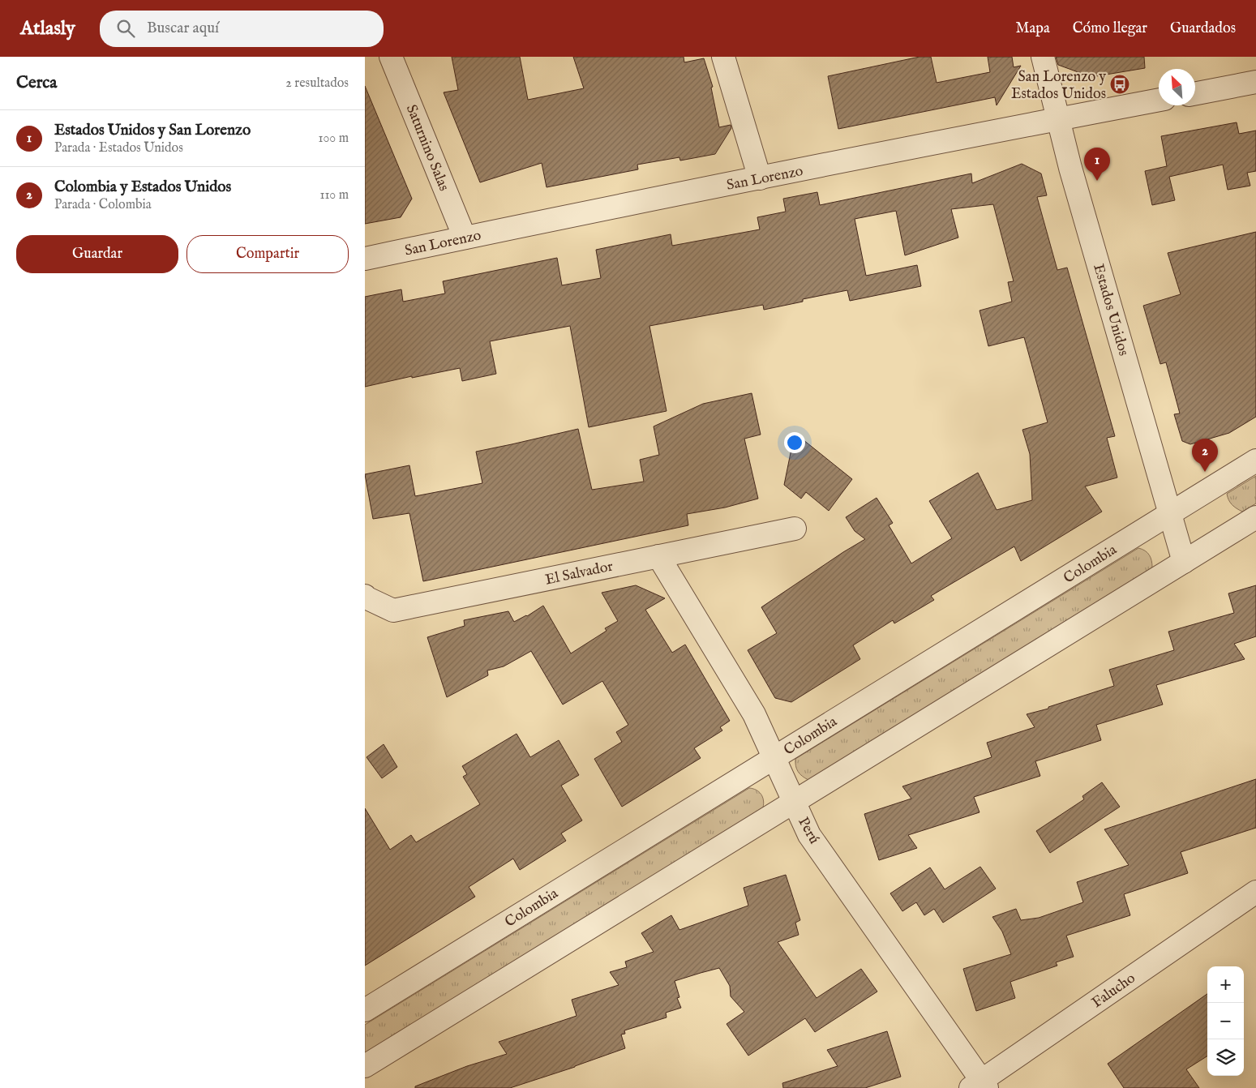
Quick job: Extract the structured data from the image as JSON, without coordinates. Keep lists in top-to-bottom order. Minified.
{"streets":{"street":["Saturnino Salas","San Lorenzo","Estados Unidos","Colombia","El Salvador","Perú","Falucho"]},"crossings":[["Saturnino Salas","San Lorenzo"],["San Lorenzo","Estados Unidos"],["Estados Unidos","Colombia"],["Colombia","Perú"],["El Salvador","Perú"],["Perú","Falucho"]],"places":{"bus stop":["San Lorenzo y Estados Unidos"]},"north":"top left","page":{"header":"Atlasly","search":"Buscar aquí","nav":["Mapa","Cómo llegar","Guardados"],"heading":["Cerca","2 resultados"],"list":[{"mark":"1","name":"Estados Unidos y San Lorenzo","note":"Parada · Estados Unidos","value":"100 m"},{"mark":"2","name":"Colombia y Estados Unidos","note":"Parada · Colombia","value":"110 m"}],"pins":["1","2"],"buttons":["Guardar","Compartir"],"map_buttons":["+","−"]}}
